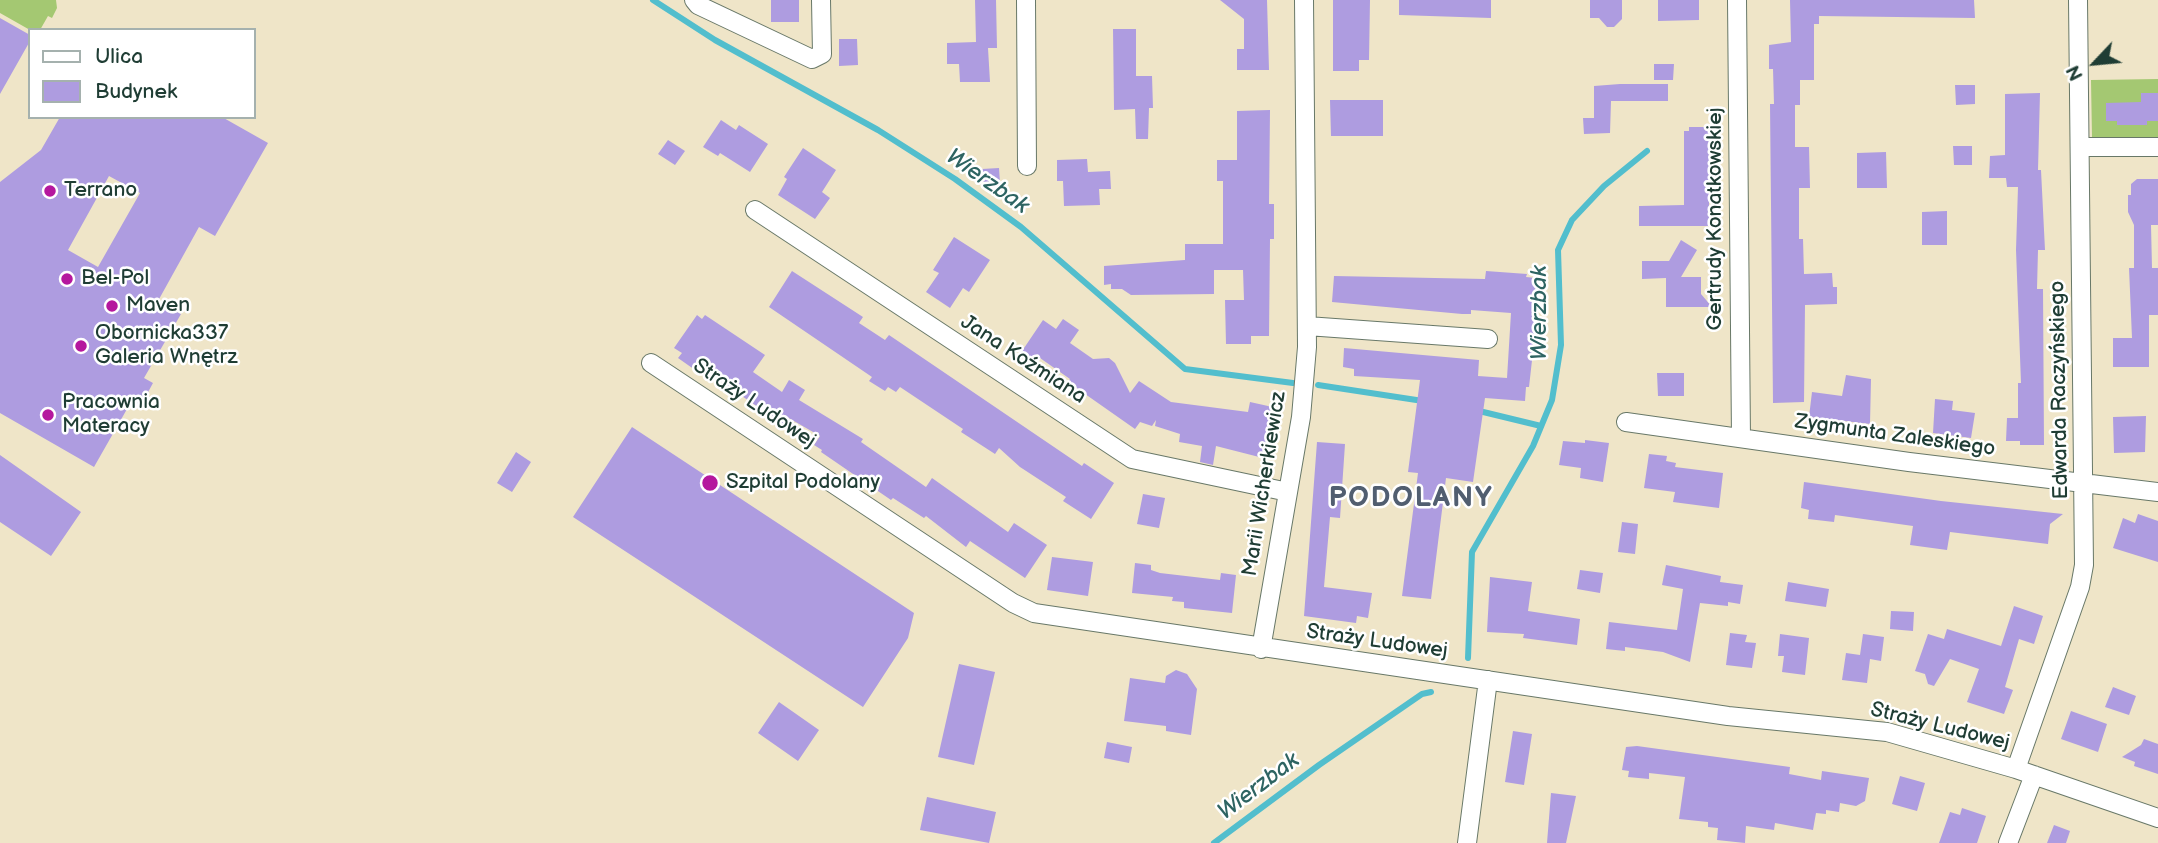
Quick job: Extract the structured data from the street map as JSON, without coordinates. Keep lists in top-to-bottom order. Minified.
{"streets":{"street":["Gertrudy Konatkowskiej","Jana Koźmiana","Edwarda Raczyńskiego","Straży Ludowej","Zygmunta Zaleskiego","Marii Wicherkiewicz"]},"crossings":[["Gertrudy Konatkowskiej","Zygmunta Zaleskiego"],["Jana Koźmiana","Marii Wicherkiewicz"],["Edwarda Raczyńskiego","Straży Ludowej"],["Edwarda Raczyńskiego","Zygmunta Zaleskiego"],["Straży Ludowej","Marii Wicherkiewicz"]],"districts":["PODOLANY"],"water":["Wierzbak"],"places":["Terrano","Bel-Pol","Maven","Obornicka337 Galeria Wnętrz","Pracownia Materacy","Szpital Podolany"],"legend":["Ulica","Budynek"],"north":"bottom left"}
